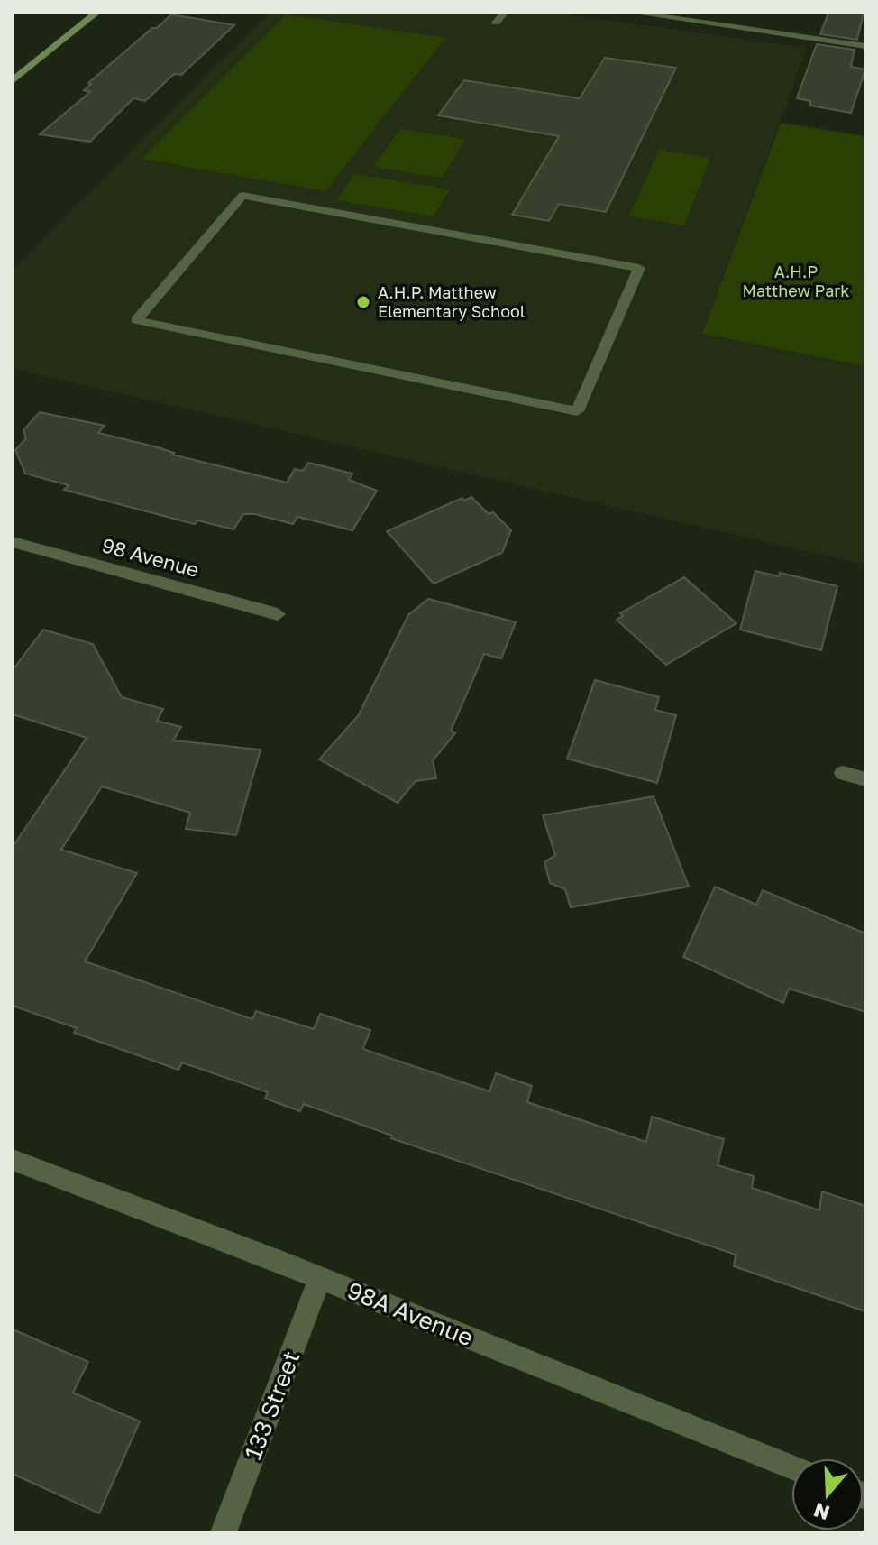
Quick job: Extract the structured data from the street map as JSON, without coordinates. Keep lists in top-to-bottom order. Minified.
{"streets":{"street":["98 Avenue","98A Avenue","133 Street"]},"crossings":[["98A Avenue","133 Street"]],"parks":["A.H.P Matthew Park"],"places":["A.H.P. Matthew Elementary School"],"north":"bottom"}
